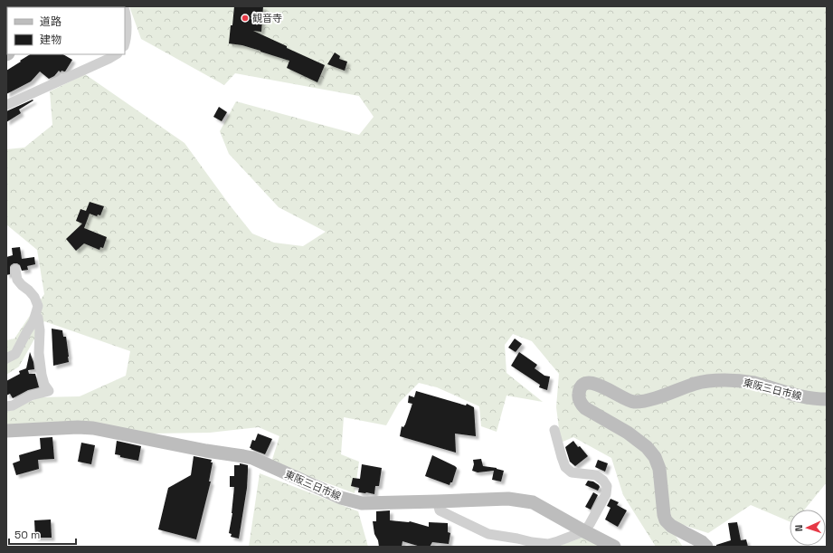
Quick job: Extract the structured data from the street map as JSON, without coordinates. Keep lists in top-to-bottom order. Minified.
{"streets":{"main road":["東阪三日市線"]},"places":["観音寺"],"legend":["道路","建物"],"scale_bar":"50 m","north":"left"}
